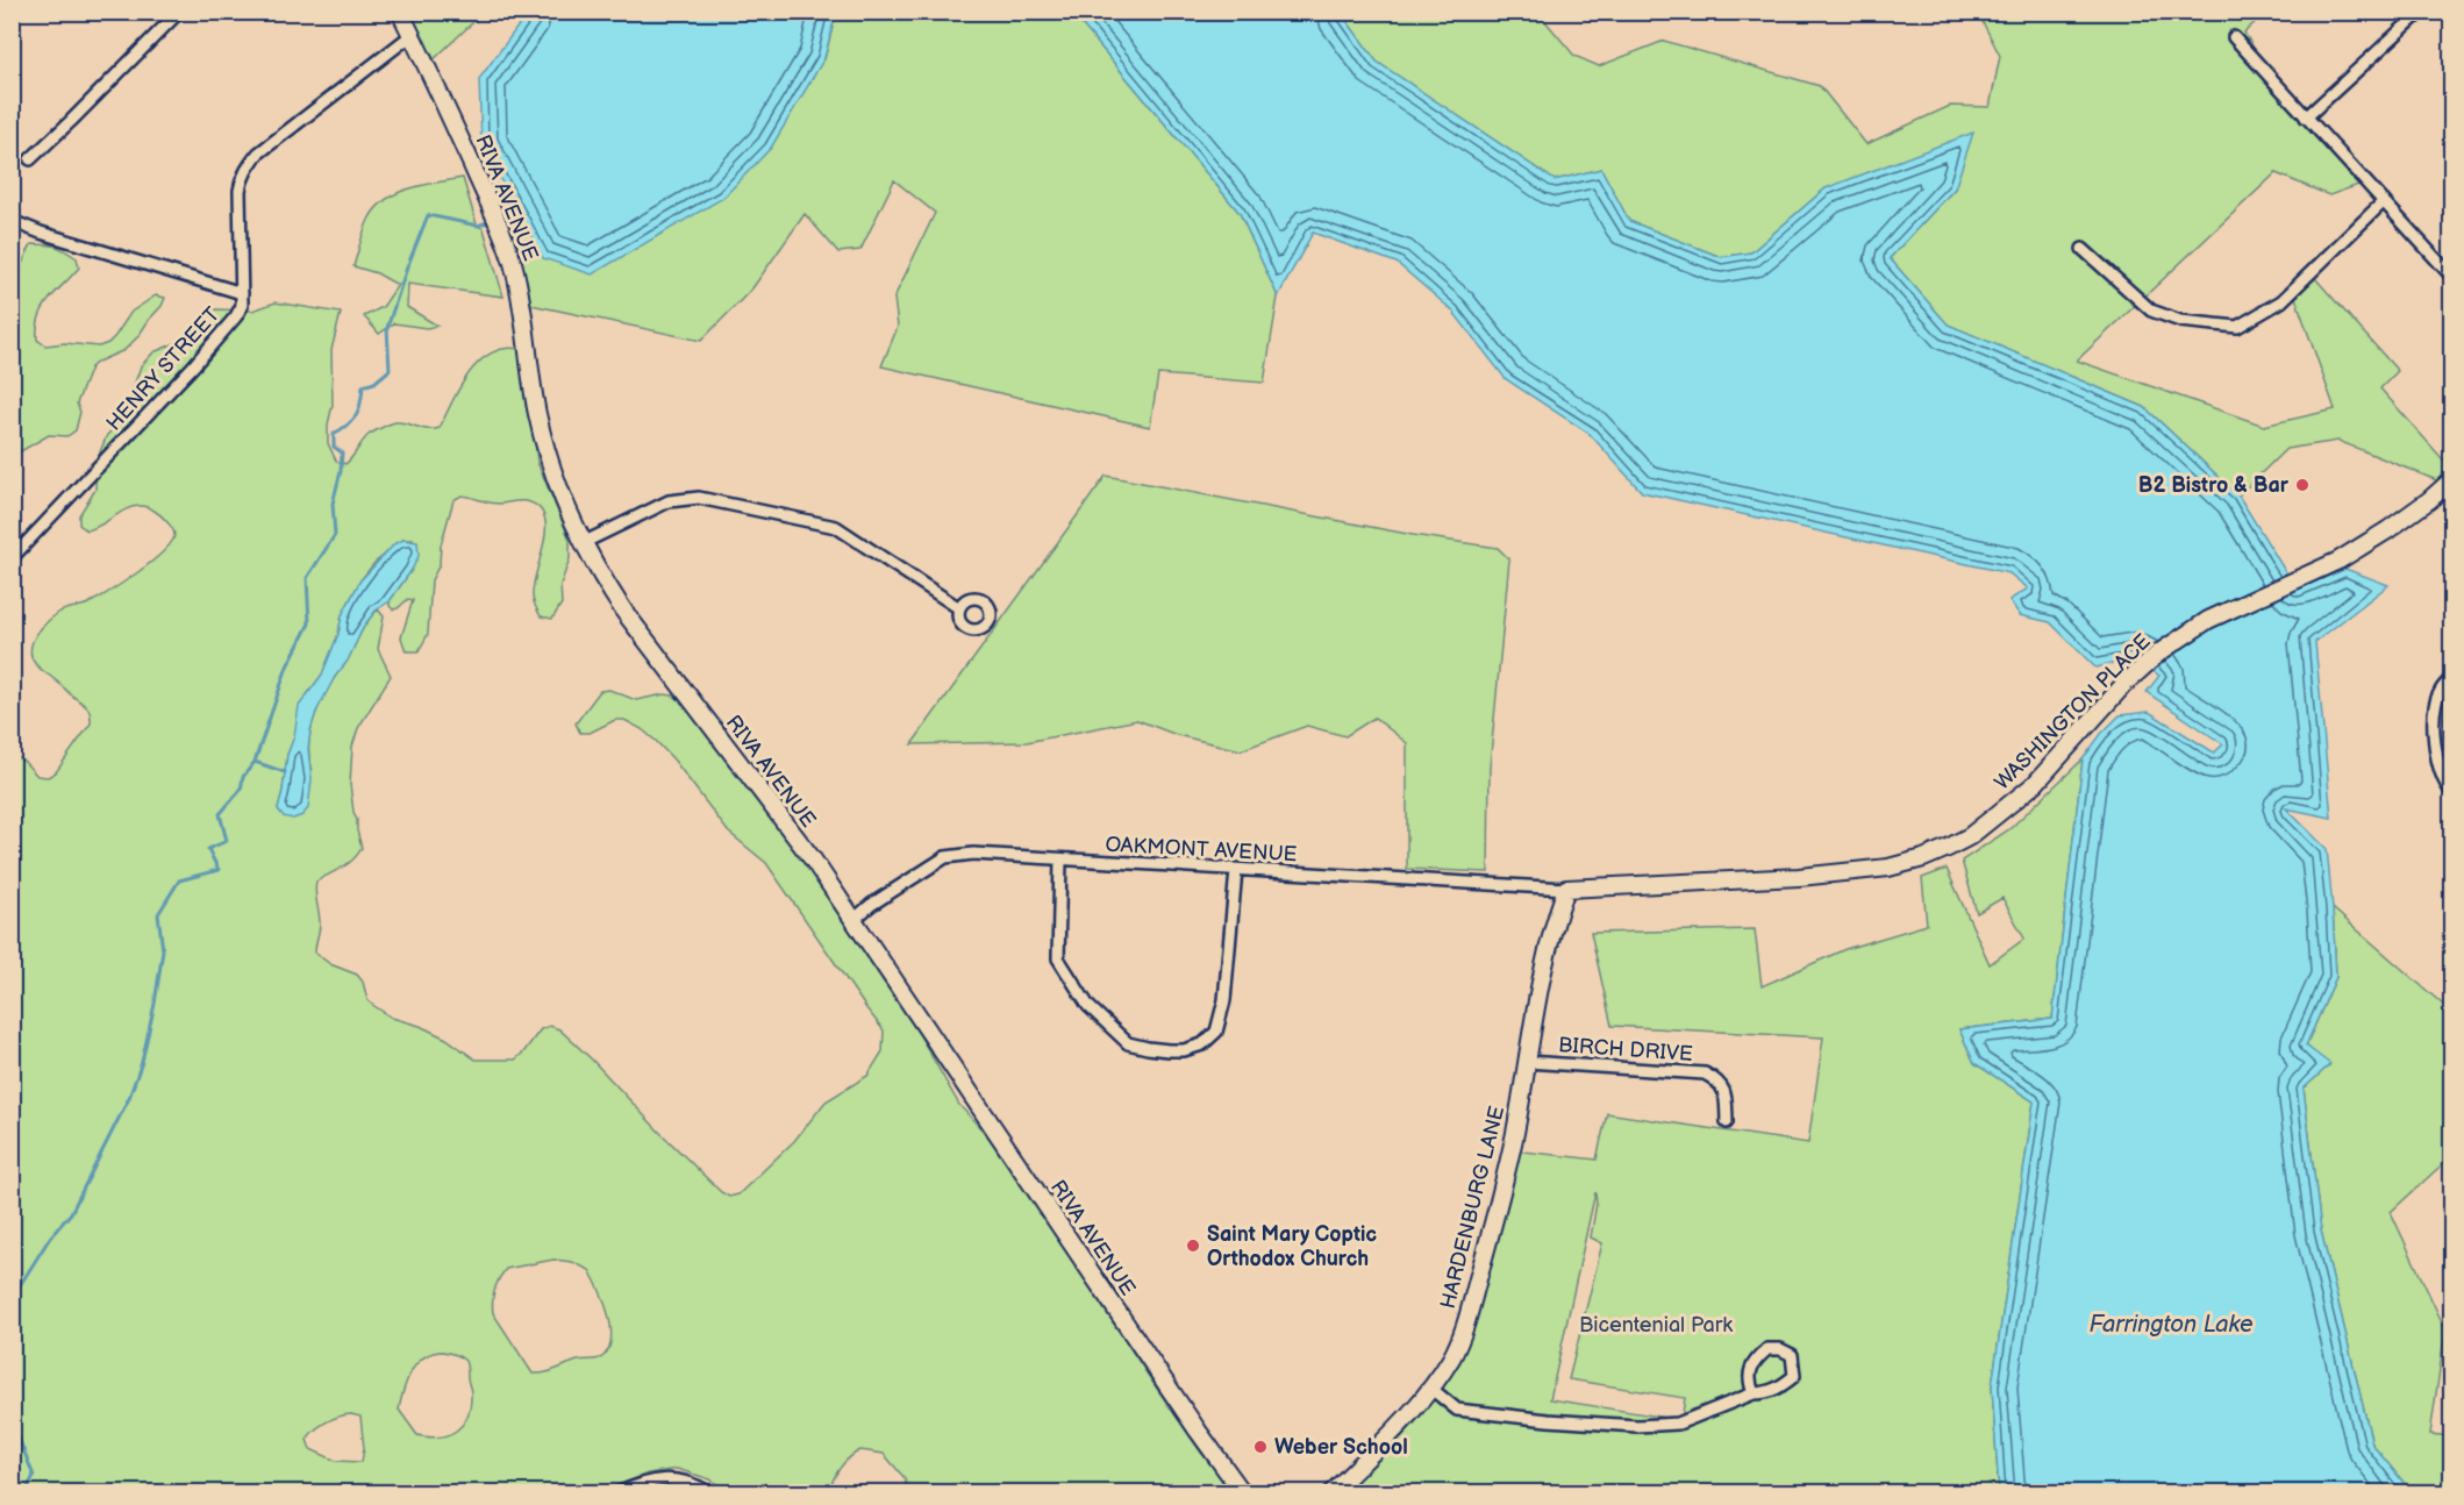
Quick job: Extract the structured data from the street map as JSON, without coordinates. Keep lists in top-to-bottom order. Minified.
{"streets":{"street":["RIVA AVENUE","HENRY STREET","WASHINGTON PLACE","OAKMONT AVENUE","BIRCH DRIVE","HARDENBURG LANE"]},"crossings":[["RIVA AVENUE","HENRY STREET"],["RIVA AVENUE","OAKMONT AVENUE"],["WASHINGTON PLACE","OAKMONT AVENUE"],["WASHINGTON PLACE","HARDENBURG LANE"],["OAKMONT AVENUE","HARDENBURG LANE"],["BIRCH DRIVE","HARDENBURG LANE"]],"water":["Farrington Lake"],"parks":["Bicentenial Park"],"places":["B2 Bistro & Bar","Saint Mary Coptic Orthodox Church","Weber School"]}
